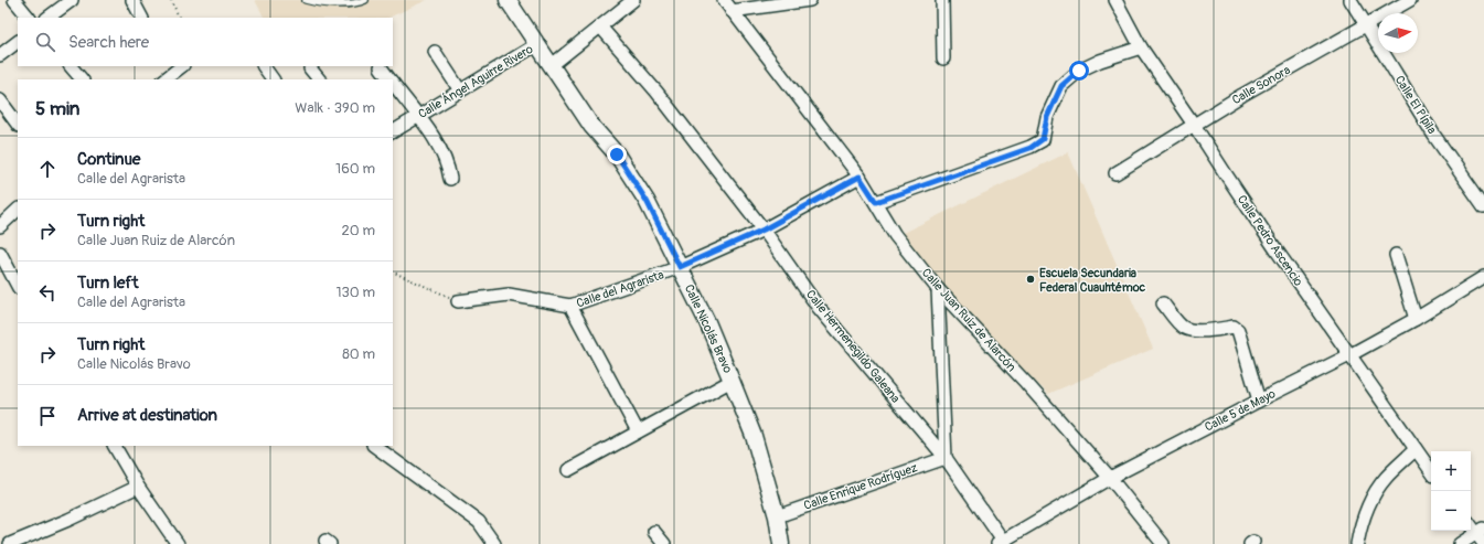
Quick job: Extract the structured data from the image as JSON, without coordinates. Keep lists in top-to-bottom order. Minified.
{"streets":{"street":["Calle Ángel Aguirre Rivero","Calle Sonora","Calle El Pípila","Calle Pedro Ascencio","Calle del Agrarista","Calle Juan Ruiz de Alarcón","Calle Nicolás Bravo","Calle Hermenegildo Galeana","Calle 5 de Mayo","Calle Enrique Rodríguez"]},"crossings":[["Calle Ángel Aguirre Rivero","Calle Nicolás Bravo"],["Calle Sonora","Calle El Pípila"],["Calle Sonora","Calle Pedro Ascencio"],["Calle Pedro Ascencio","Calle 5 de Mayo"],["Calle del Agrarista","Calle Juan Ruiz de Alarcón"],["Calle del Agrarista","Calle Nicolás Bravo"],["Calle del Agrarista","Calle Hermenegildo Galeana"],["Calle Juan Ruiz de Alarcón","Calle 5 de Mayo"],["Calle Nicolás Bravo","Calle Enrique Rodríguez"],["Calle Hermenegildo Galeana","Calle 5 de Mayo"],["Calle Hermenegildo Galeana","Calle Enrique Rodríguez"]],"places":["Escuela Secundaria Federal Cuauhtémoc"],"north":"right","page":{"search":"Search here","heading":["5 min","Walk · 390 m"],"list":[["Continue","Calle del Agrarista","160 m"],["Turn right","Calle Juan Ruiz de Alarcón","20 m"],["Turn left","Calle del Agrarista","130 m"],["Turn right","Calle Nicolás Bravo","80 m"],"Arrive at destination"],"map_buttons":["+","−"]}}
